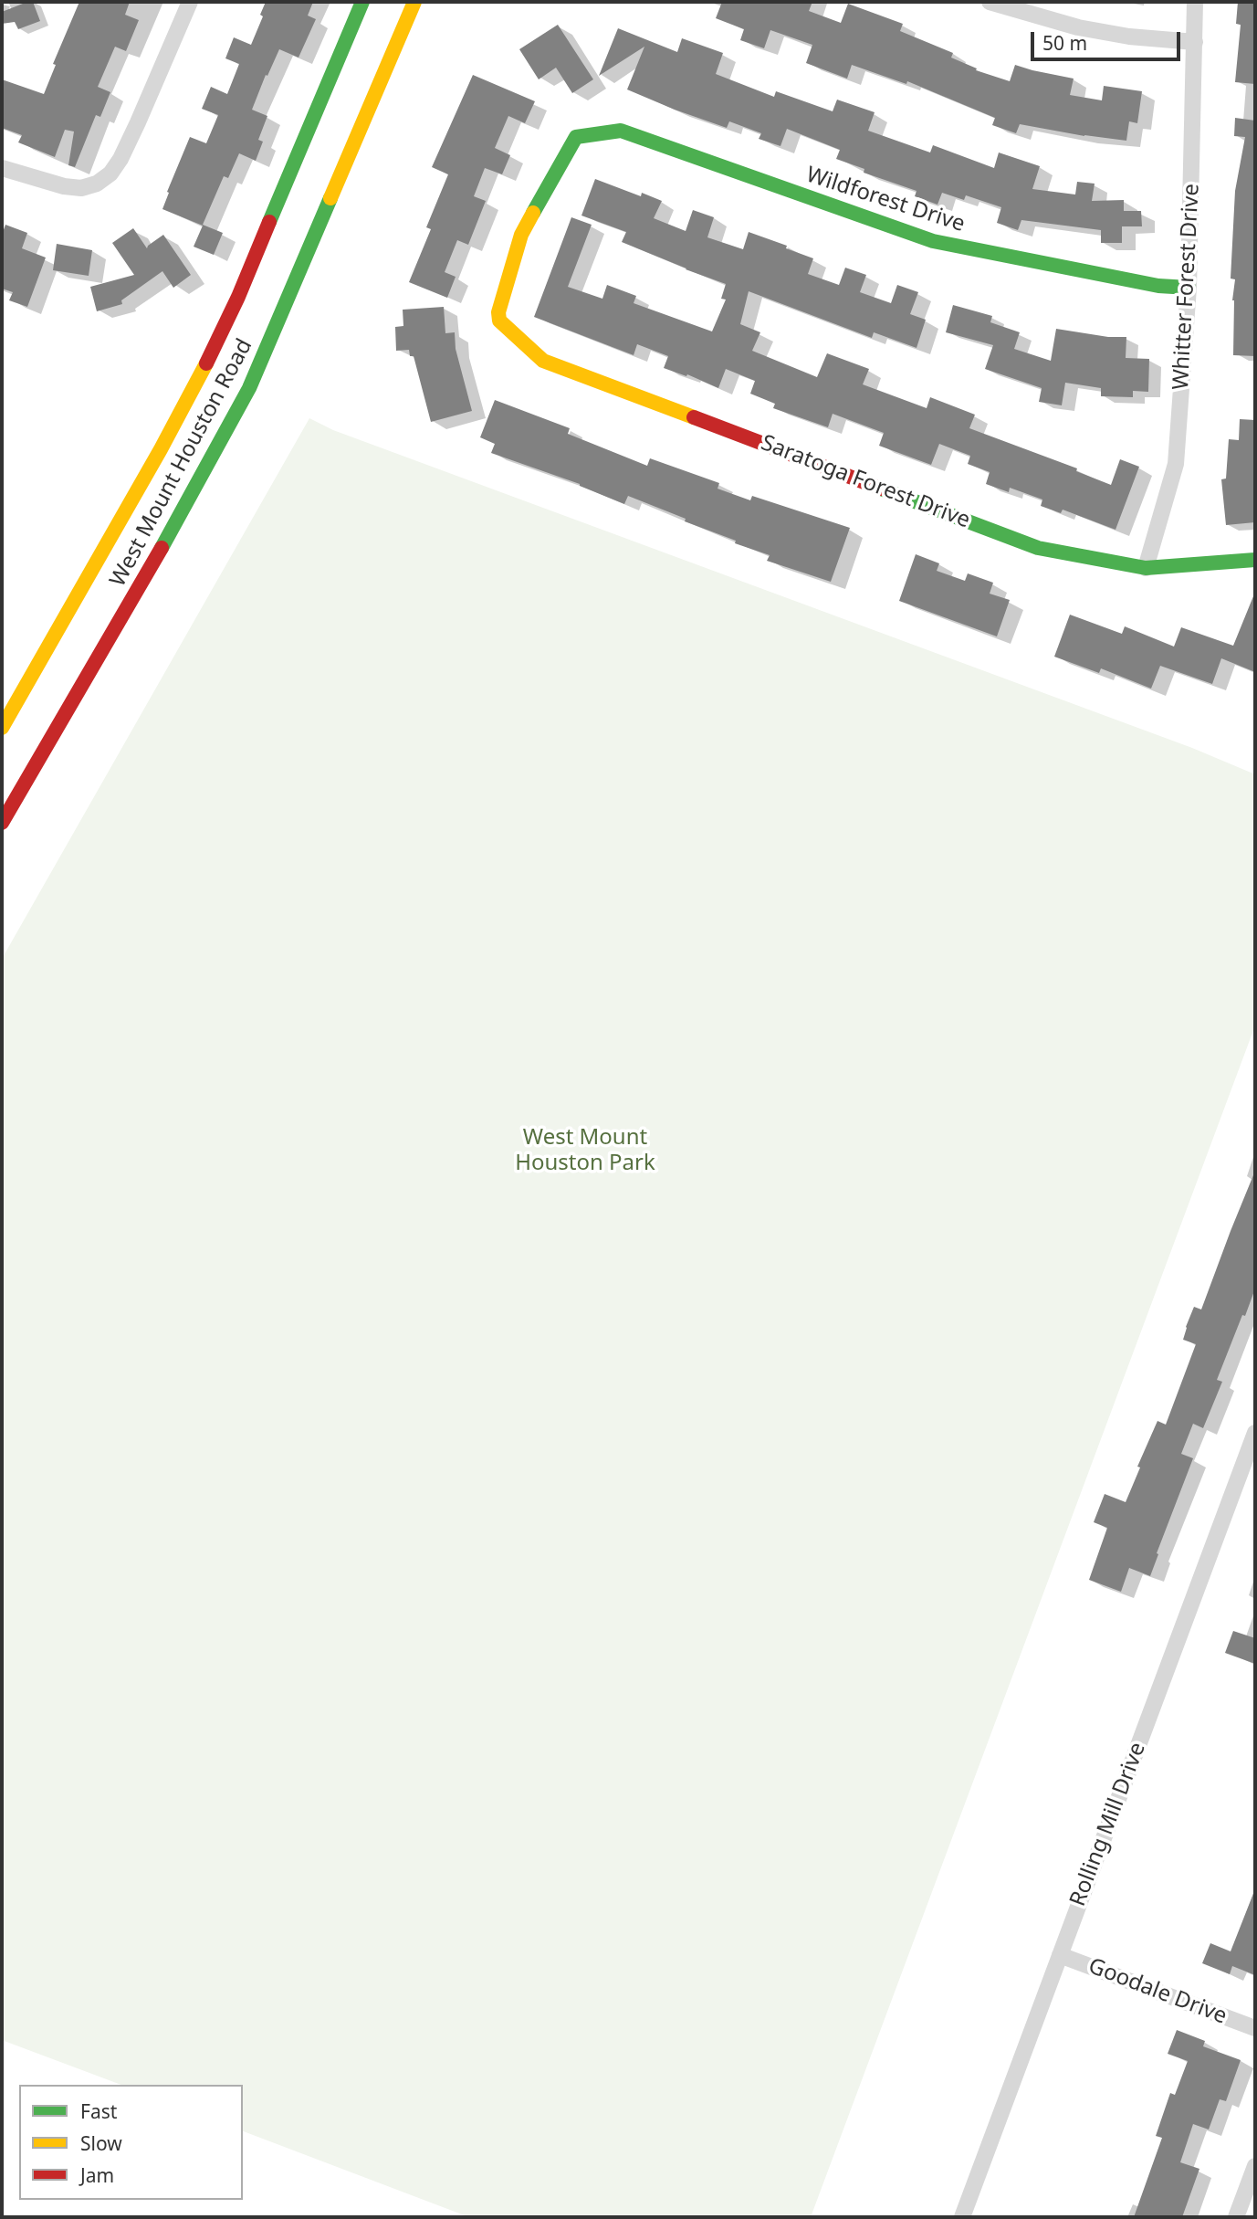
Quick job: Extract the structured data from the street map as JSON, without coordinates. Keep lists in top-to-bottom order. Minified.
{"streets":{"main road":["Wildforest Drive","West Mount Houston Road","Saratoga Forest Drive"],"street":["Whitter Forest Drive","Rolling Mill Drive","Goodale Drive"]},"crossings":[["Wildforest Drive","Whitter Forest Drive"],["Wildforest Drive","Saratoga Forest Drive"],["Whitter Forest Drive","Saratoga Forest Drive"],["Rolling Mill Drive","Goodale Drive"]],"parks":["West Mount Houston Park"],"legend":["Fast","Slow","Jam"],"scale_bar":"50 m"}
